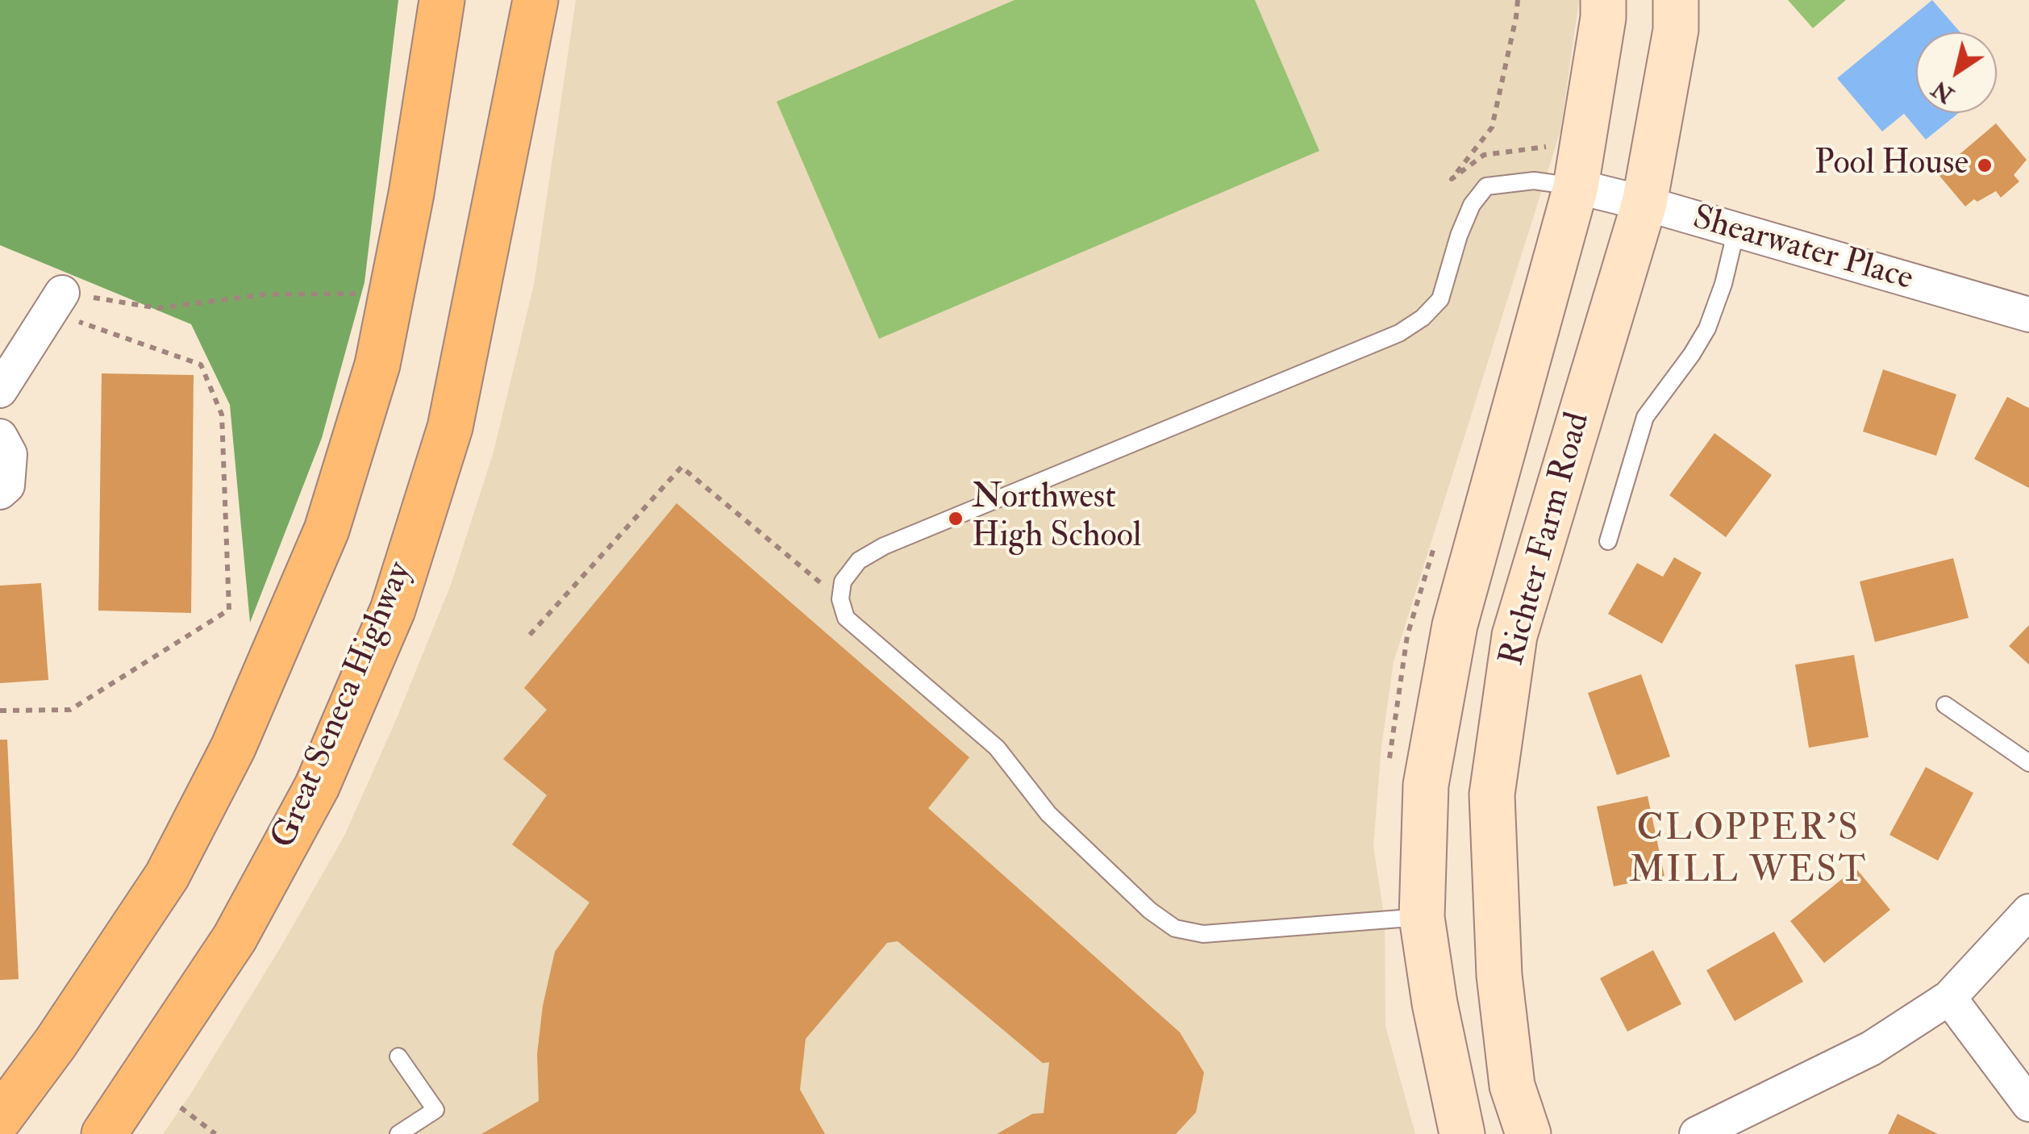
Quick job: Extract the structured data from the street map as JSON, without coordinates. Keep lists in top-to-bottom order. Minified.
{"streets":{"main road":["Richter Farm Road","Great Seneca Highway"],"street":["Shearwater Place"]},"crossings":[["Shearwater Place","Richter Farm Road"]],"districts":["CLOPPER'S MILL WEST"],"places":["Pool House","Northwest High School"],"north":"bottom left"}
